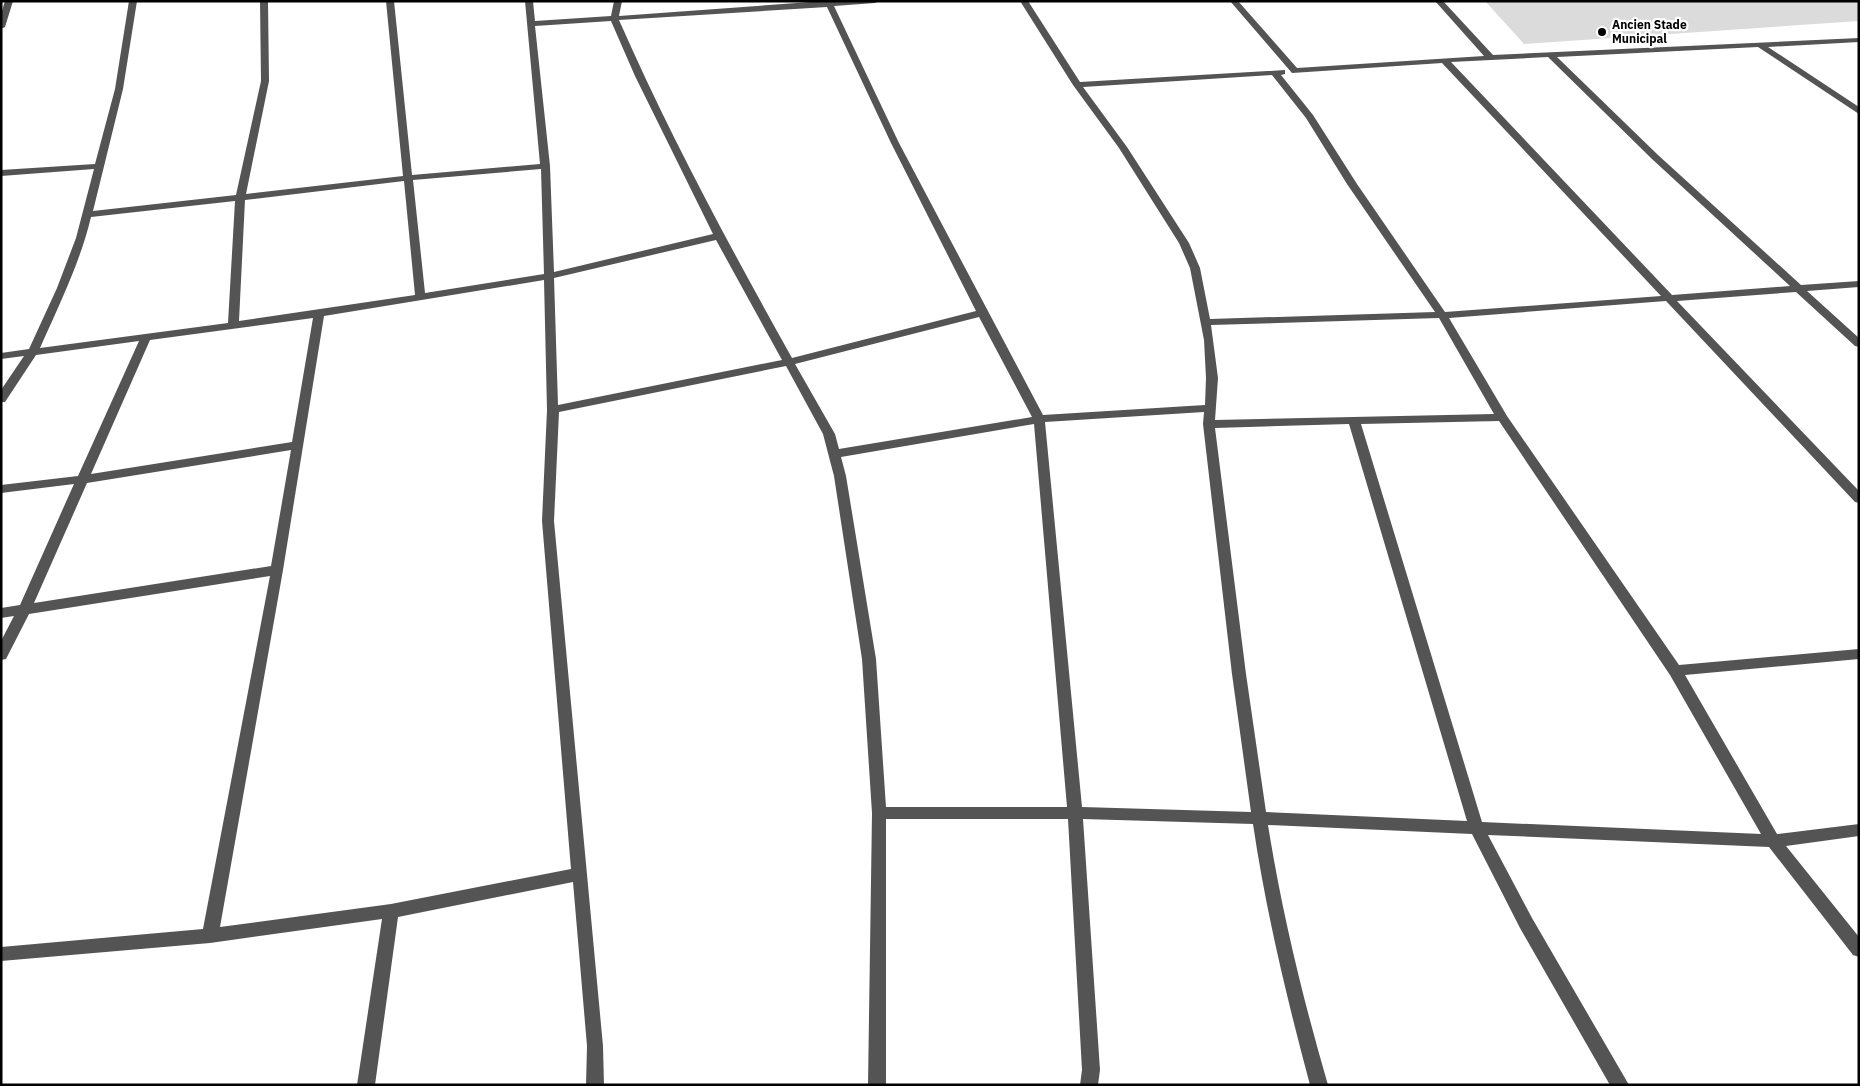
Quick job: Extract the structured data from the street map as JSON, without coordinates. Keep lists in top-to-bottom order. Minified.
{"places":["Ancien Stade Municipal"]}
